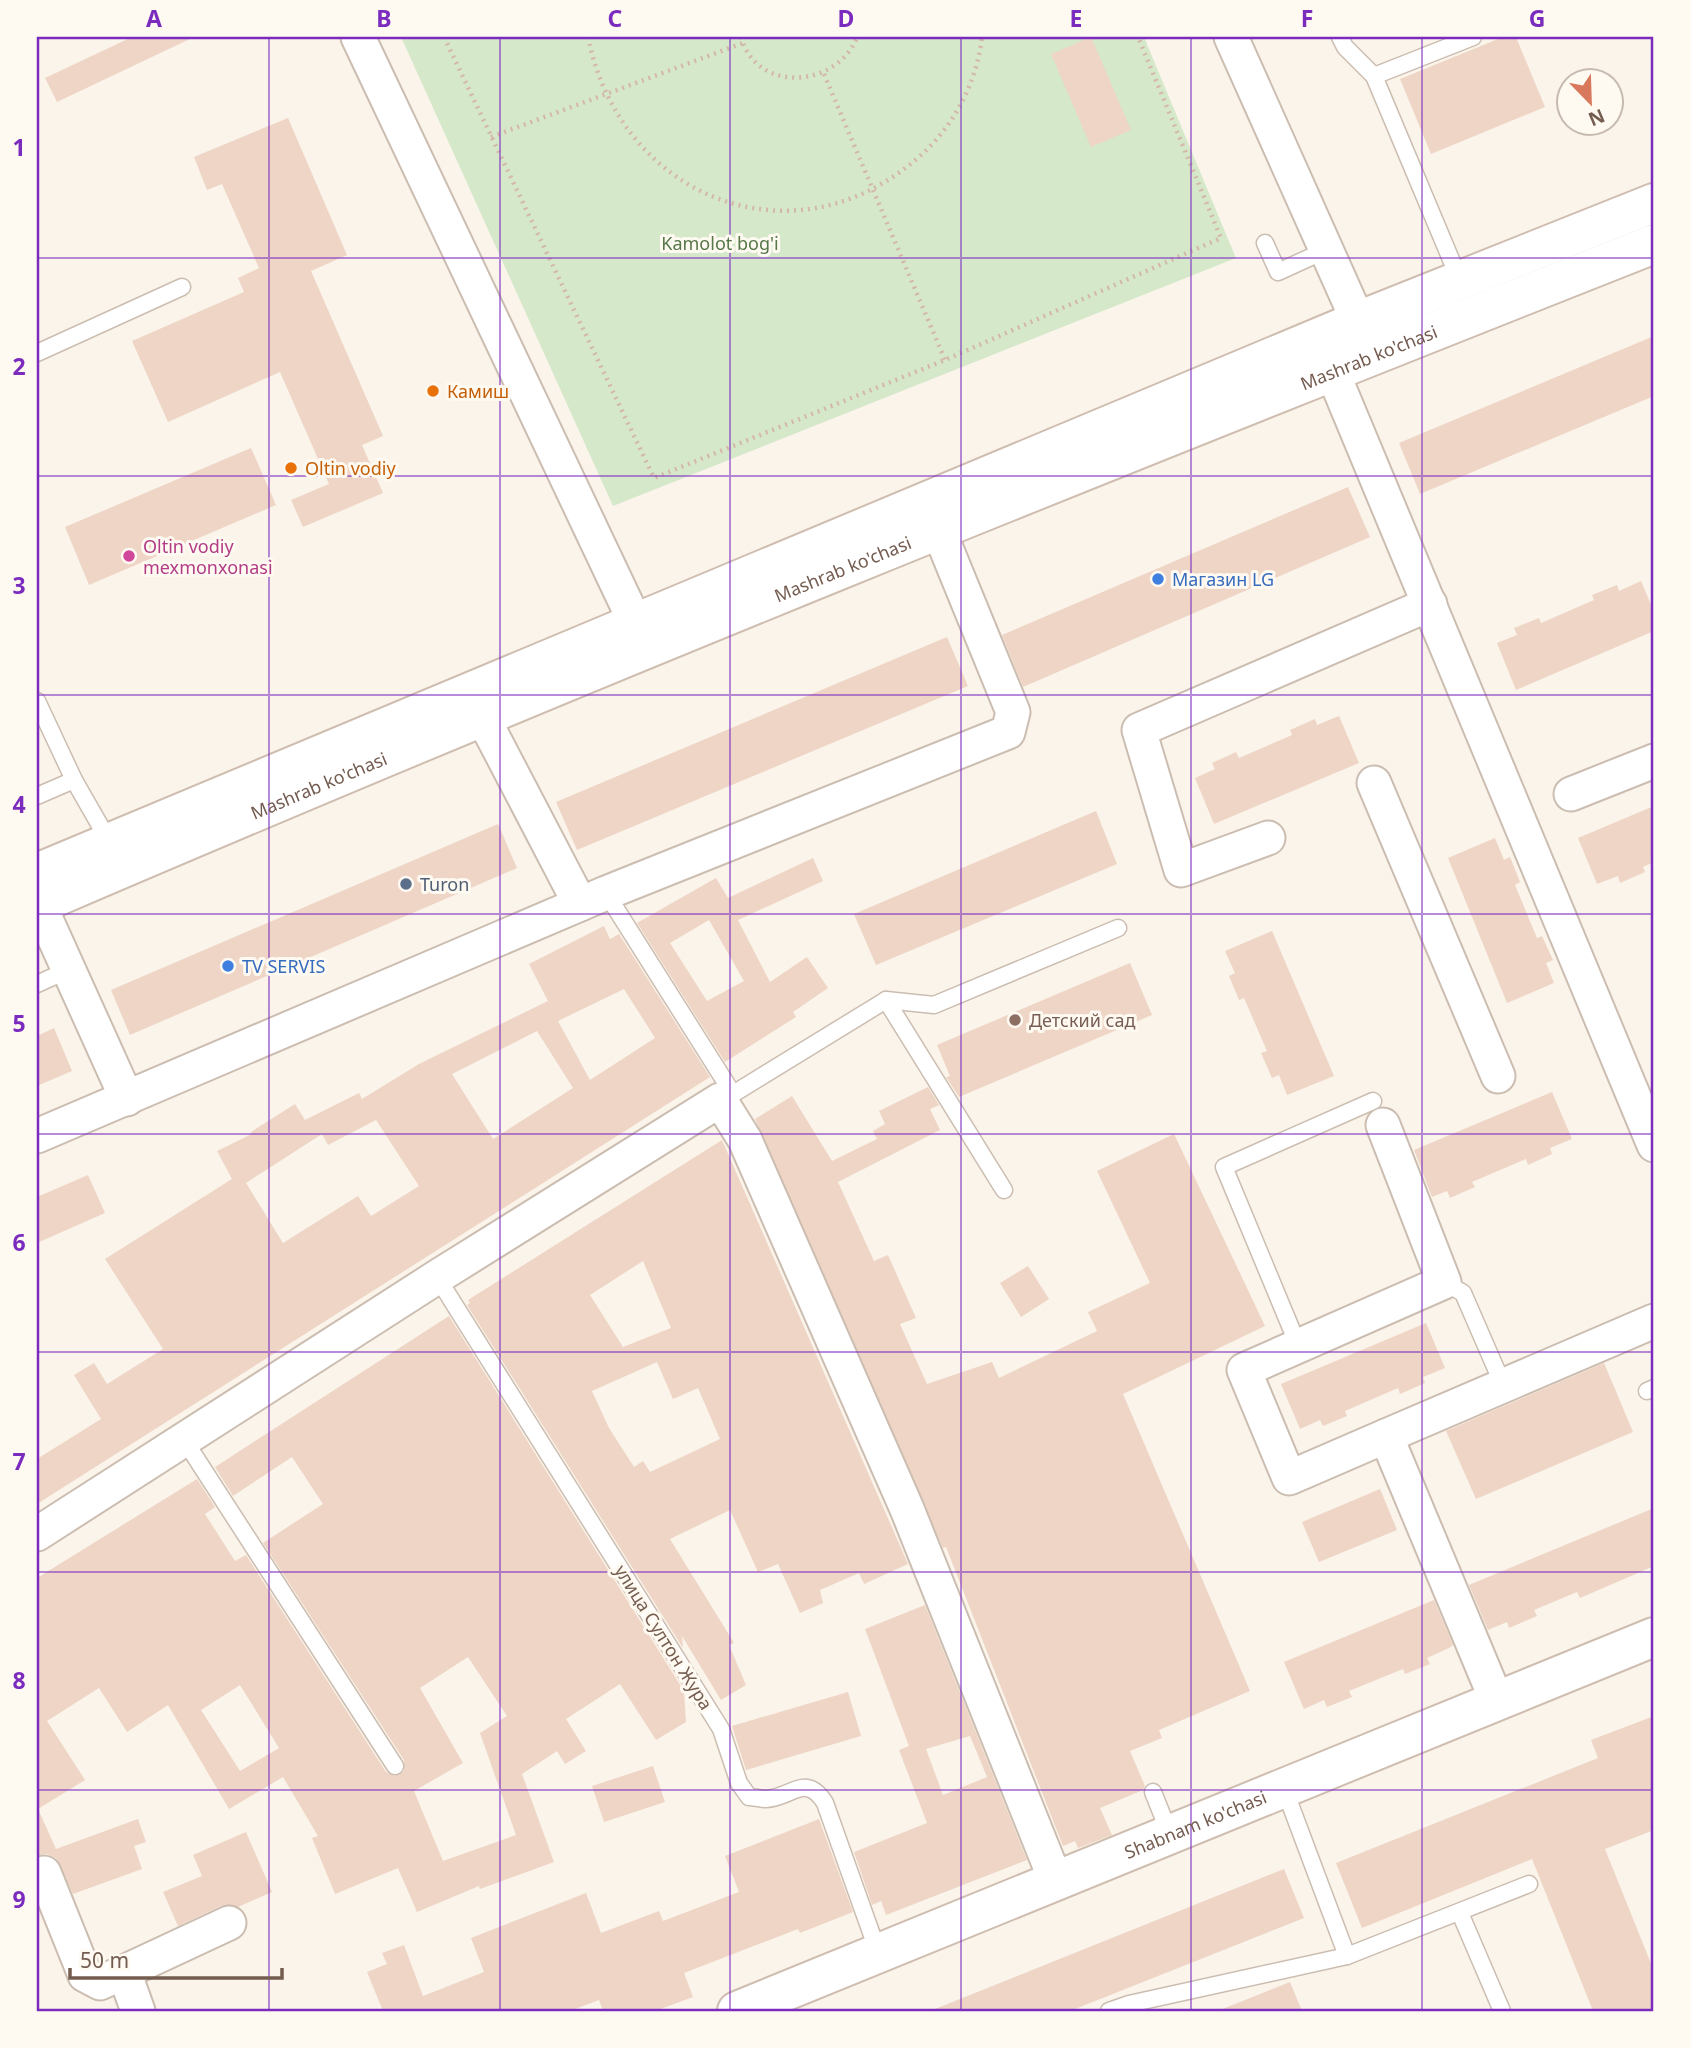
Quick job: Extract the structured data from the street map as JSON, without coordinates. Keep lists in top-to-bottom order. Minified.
{"streets":{"main road":["Mashrab ko'chasi","Shabnam ko'chasi"],"lane":["улица Султон Жура"]},"crossings":[["улица Султон Жура","Shabnam ko'chasi"]],"parks":["Kamolot bog'i"],"places":["Камиш","Oltin vodiy","Oltin vodiy mexmonxonasi","Магазин LG","Turon","TV SERVIS","Детский сад"],"scale_bar":"50 m","north":"bottom right","grid":{"columns":["A","B","C","D","E","F","G"],"rows":["1","2","3","4","5","6","7","8","9"]}}
